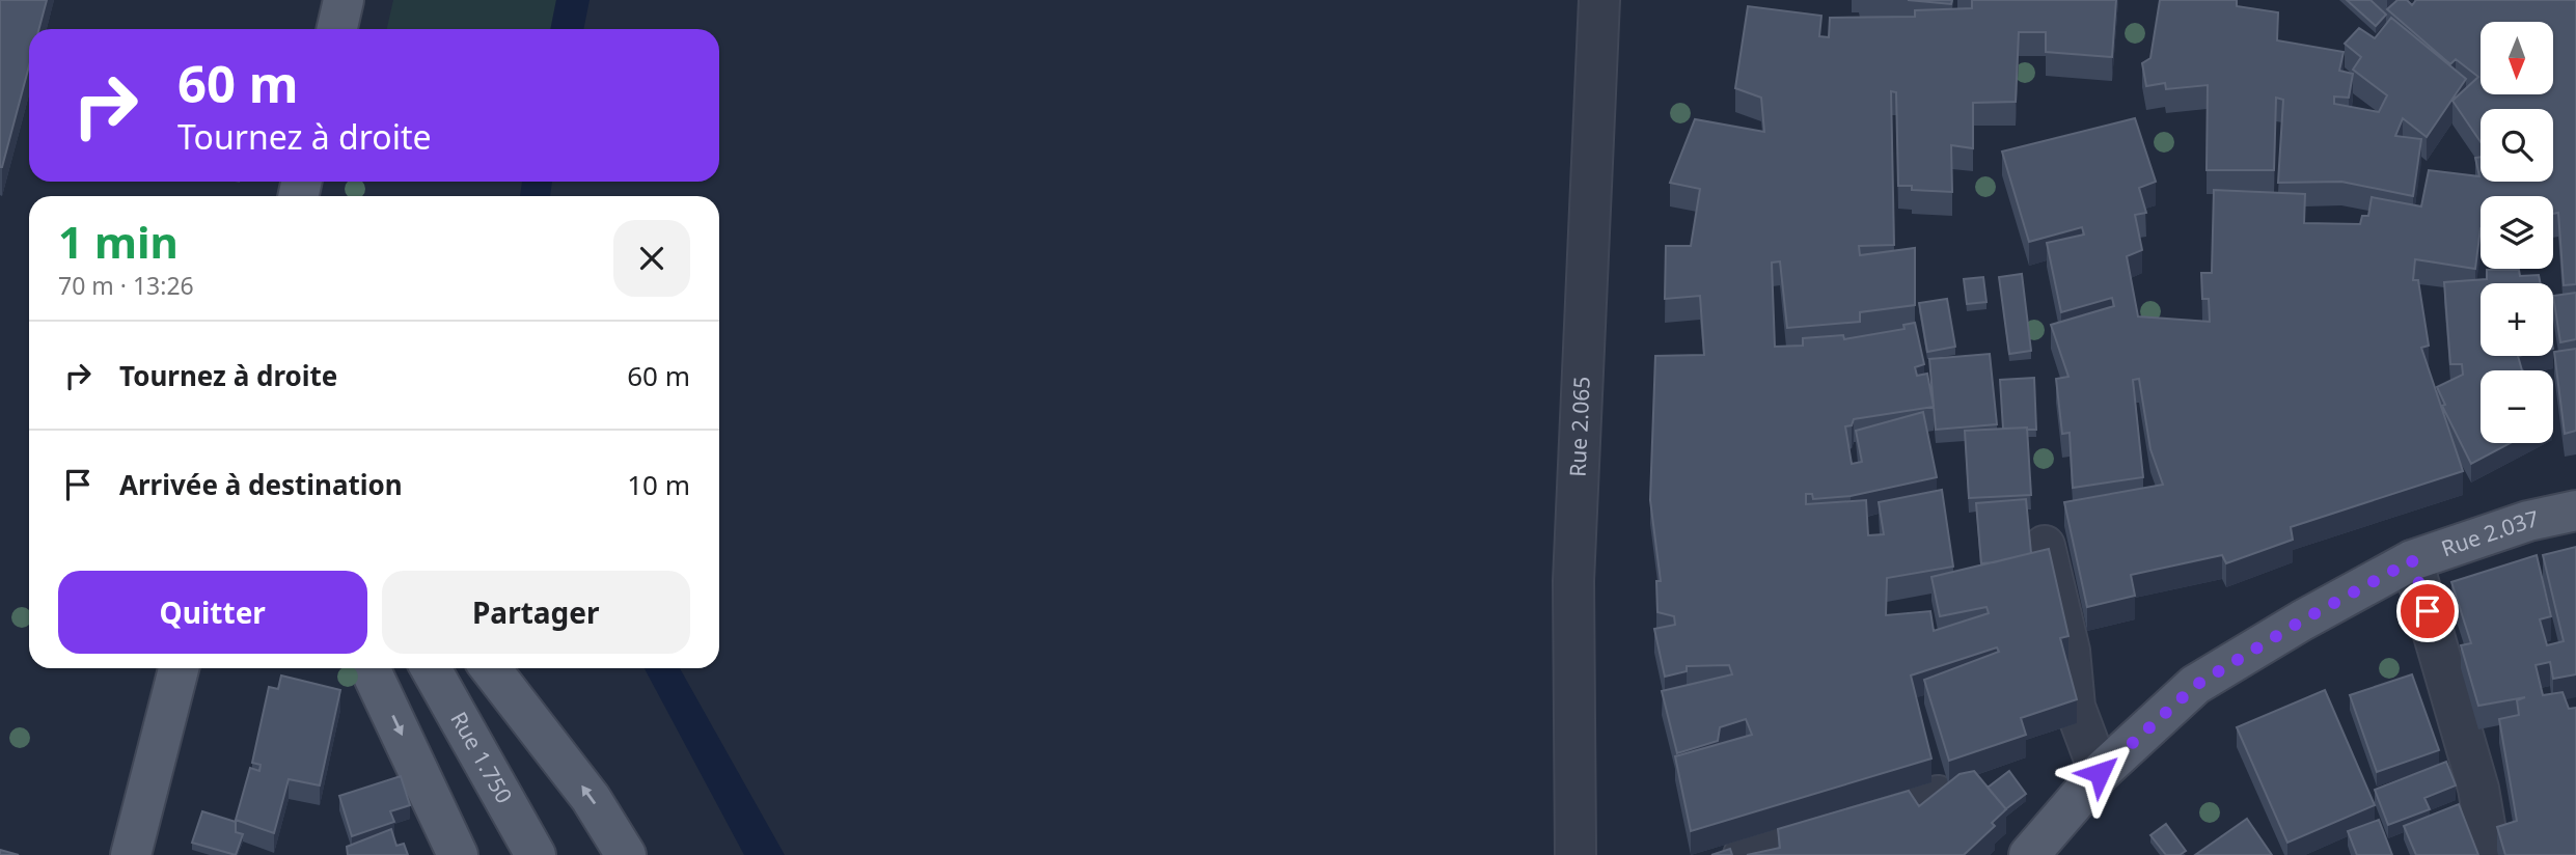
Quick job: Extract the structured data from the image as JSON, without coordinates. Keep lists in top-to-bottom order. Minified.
{"streets":{"main road":["Rue 2.037","Rue 1.750"],"street":["Rue 2.065"]},"north":"bottom","page":{"map_buttons":["+","−"],"turn":["60 m","Tournez à droite"],"heading":["1 min","70 m · 13:26"],"list":[{"name":"Tournez à droite","value":"60 m"},{"name":"Arrivée à destination","value":"10 m"}],"buttons":["Quitter","Partager"]}}
